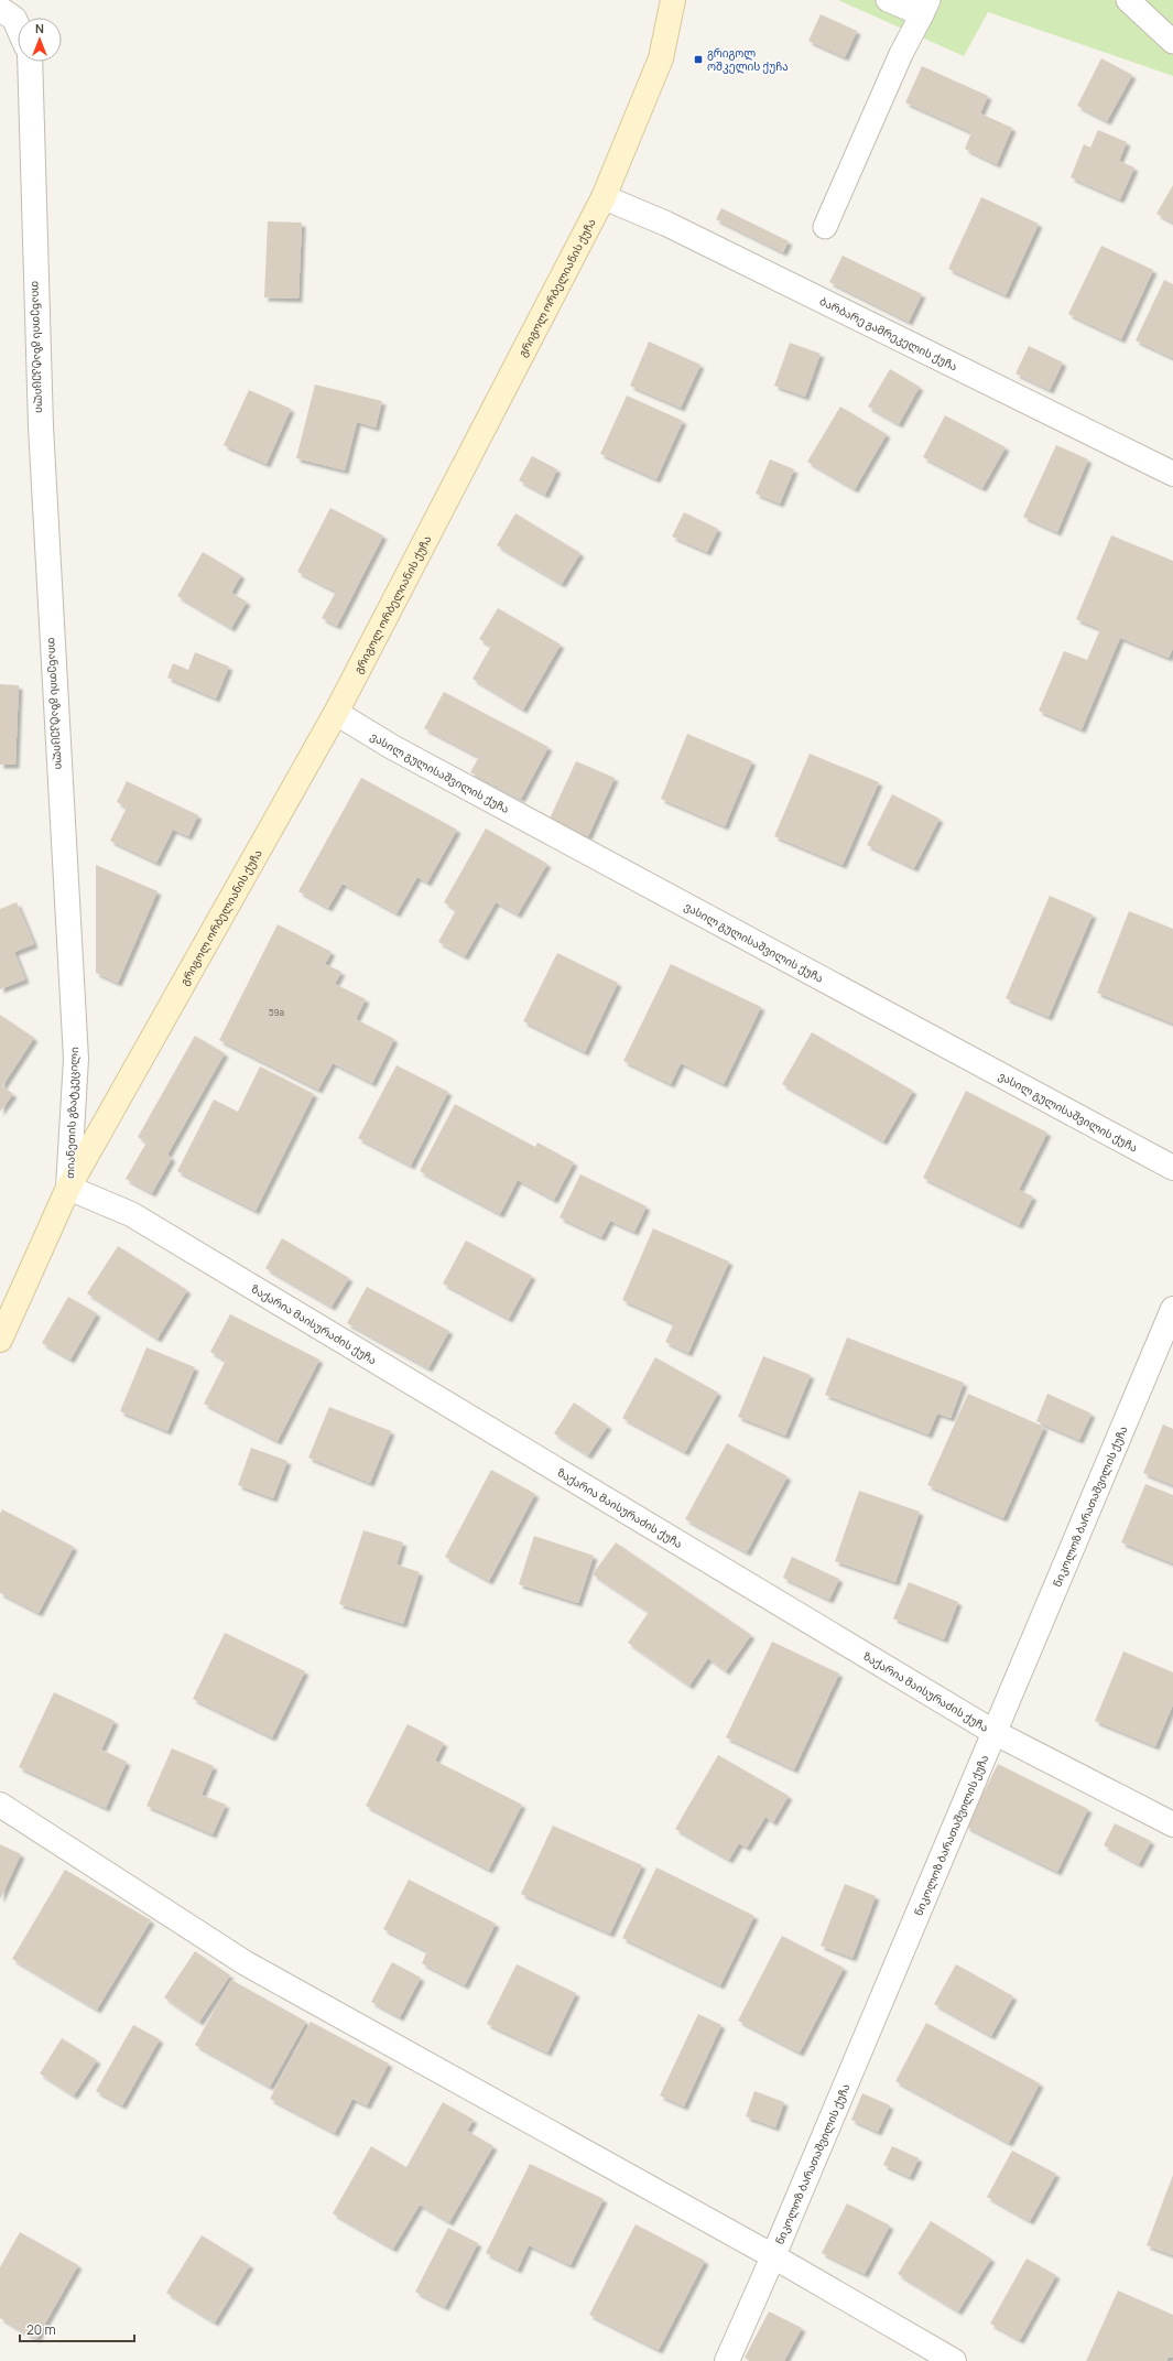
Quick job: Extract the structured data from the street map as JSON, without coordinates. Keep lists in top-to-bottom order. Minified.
{"streets":{"main road":["გრიგოლ ორბელიანის ქუჩა","თიანეთის გზატკეცილი"],"street":["ბარბარე გამრეკელის ქუჩა","ვასილ გულისაშვილის ქუჩა","ზაქარია მაისურაძის ქუჩა","ნიკოლოზ ბარათაშვილის ქუჩა"]},"crossings":[["გრიგოლ ორბელიანის ქუჩა","ბარბარე გამრეკელის ქუჩა"],["გრიგოლ ორბელიანის ქუჩა","თიანეთის გზატკეცილი"],["გრიგოლ ორბელიანის ქუჩა","ვასილ გულისაშვილის ქუჩა"],["გრიგოლ ორბელიანის ქუჩა","ზაქარია მაისურაძის ქუჩა"],["თიანეთის გზატკეცილი","ზაქარია მაისურაძის ქუჩა"],["ზაქარია მაისურაძის ქუჩა","ნიკოლოზ ბარათაშვილის ქუჩა"]],"places":{"transit":["გრიგოლ ოშკელის ქუჩა"]},"house_numbers":["59a"],"scale_bar":"20 m","north":"top"}
